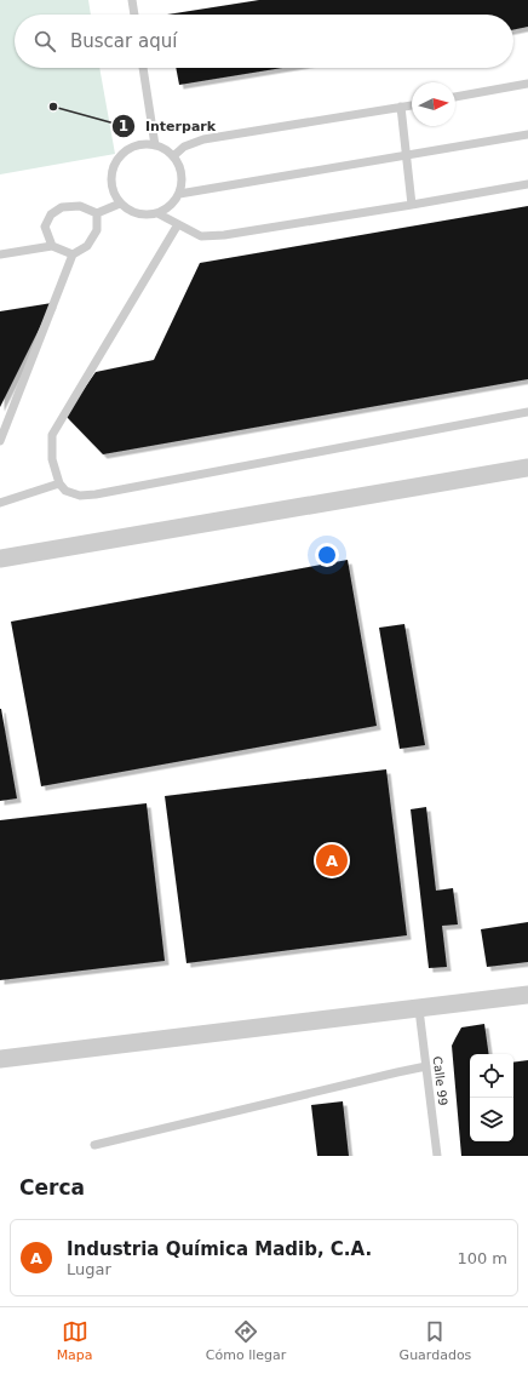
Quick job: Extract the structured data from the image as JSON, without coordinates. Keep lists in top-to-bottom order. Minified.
{"streets":{"lane":["Calle 99"]},"places":["Interpark"],"north":"right","page":{"search":"Buscar aquí","pins":"A","heading":"Cerca","list":[{"mark":"A","name":"Industria Química Madib, C.A.","note":"Lugar","value":"100 m"}],"nav":["Mapa","Cómo llegar","Guardados"]}}
